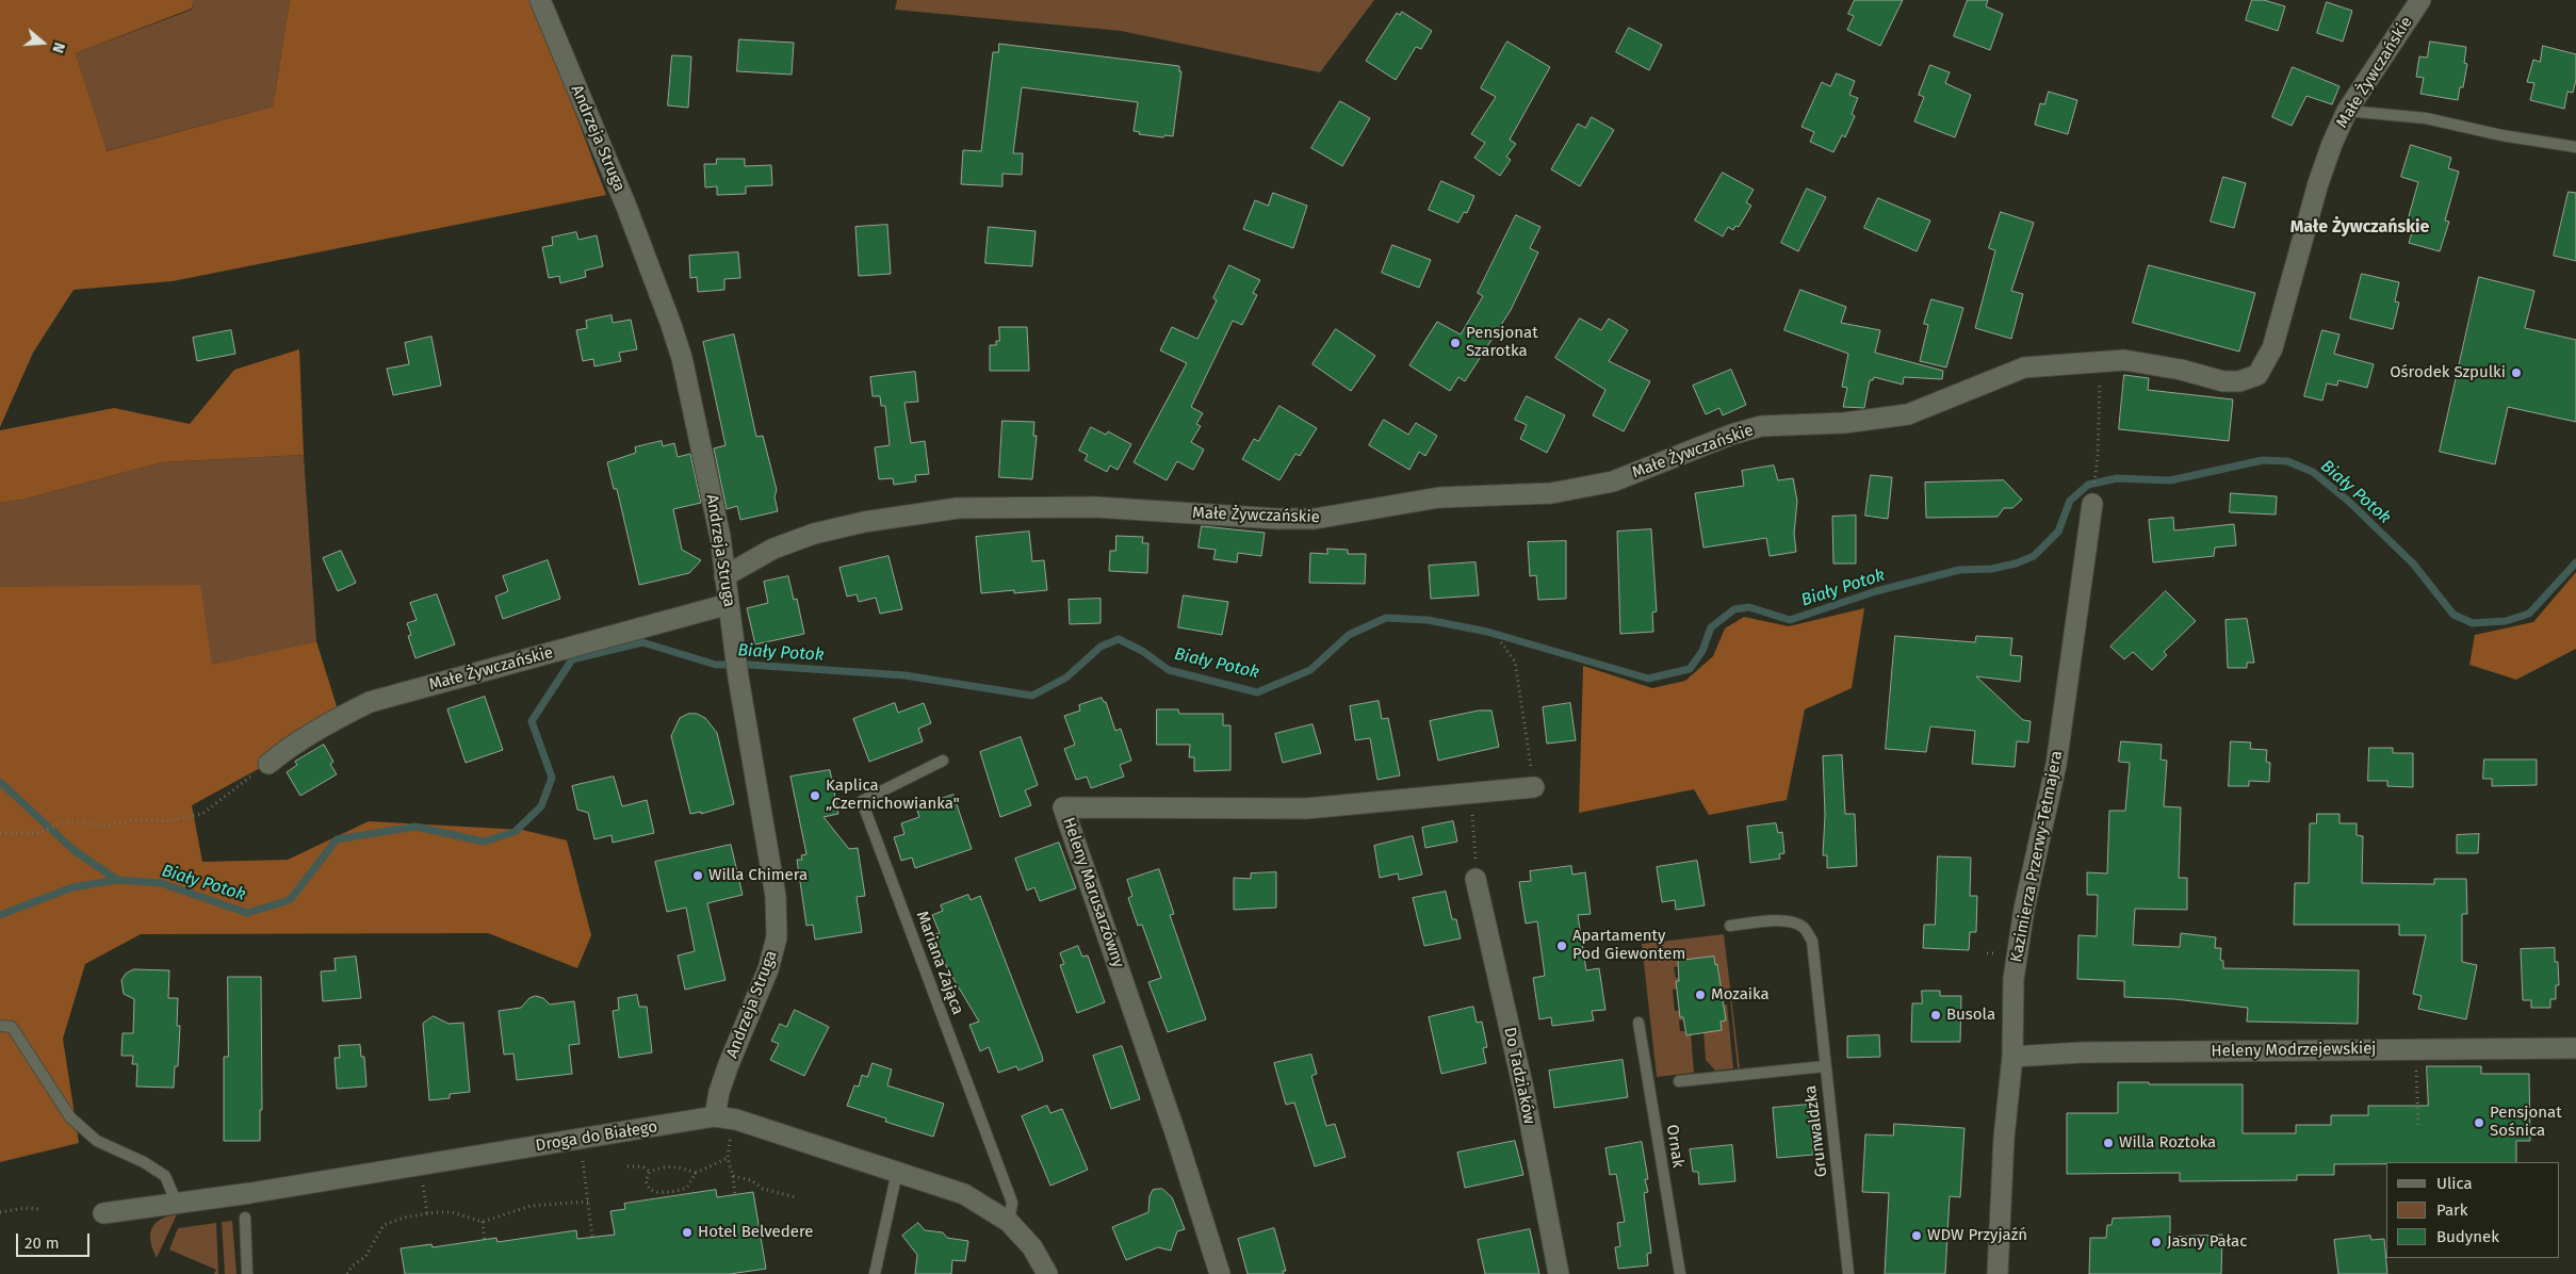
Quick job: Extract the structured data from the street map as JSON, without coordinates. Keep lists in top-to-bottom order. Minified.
{"streets":{"street":["Małe Żywczańskie","Andrzeja Struga","Kazimierza Przerwy-Tetmajera","Heleny Marusarzówny","Heleny Modrzejewskiej","Do Tadziaków","Droga do Białego"],"lane":["Mariana Zająca","Grunwaldzka","Ornak"]},"crossings":[["Małe Żywczańskie","Andrzeja Struga"],["Andrzeja Struga","Droga do Białego"],["Kazimierza Przerwy-Tetmajera","Heleny Modrzejewskiej"],["Mariana Zająca","Droga do Białego"]],"districts":["Małe Żywczańskie"],"water":["Biały Potok"],"places":["Pensjonat Szarotka","Ośrodek Szpulki","Kaplica „Czernichowianka\"","Willa Chimera","Apartamenty Pod Giewontem","Mozaika","Busola","Pensjonat Sośnica","Willa Roztoka","Hotel Belvedere","WDW Przyjaźń","Jasny Pałac"],"legend":["Ulica","Park","Budynek"],"scale_bar":"20 m","north":"right"}
